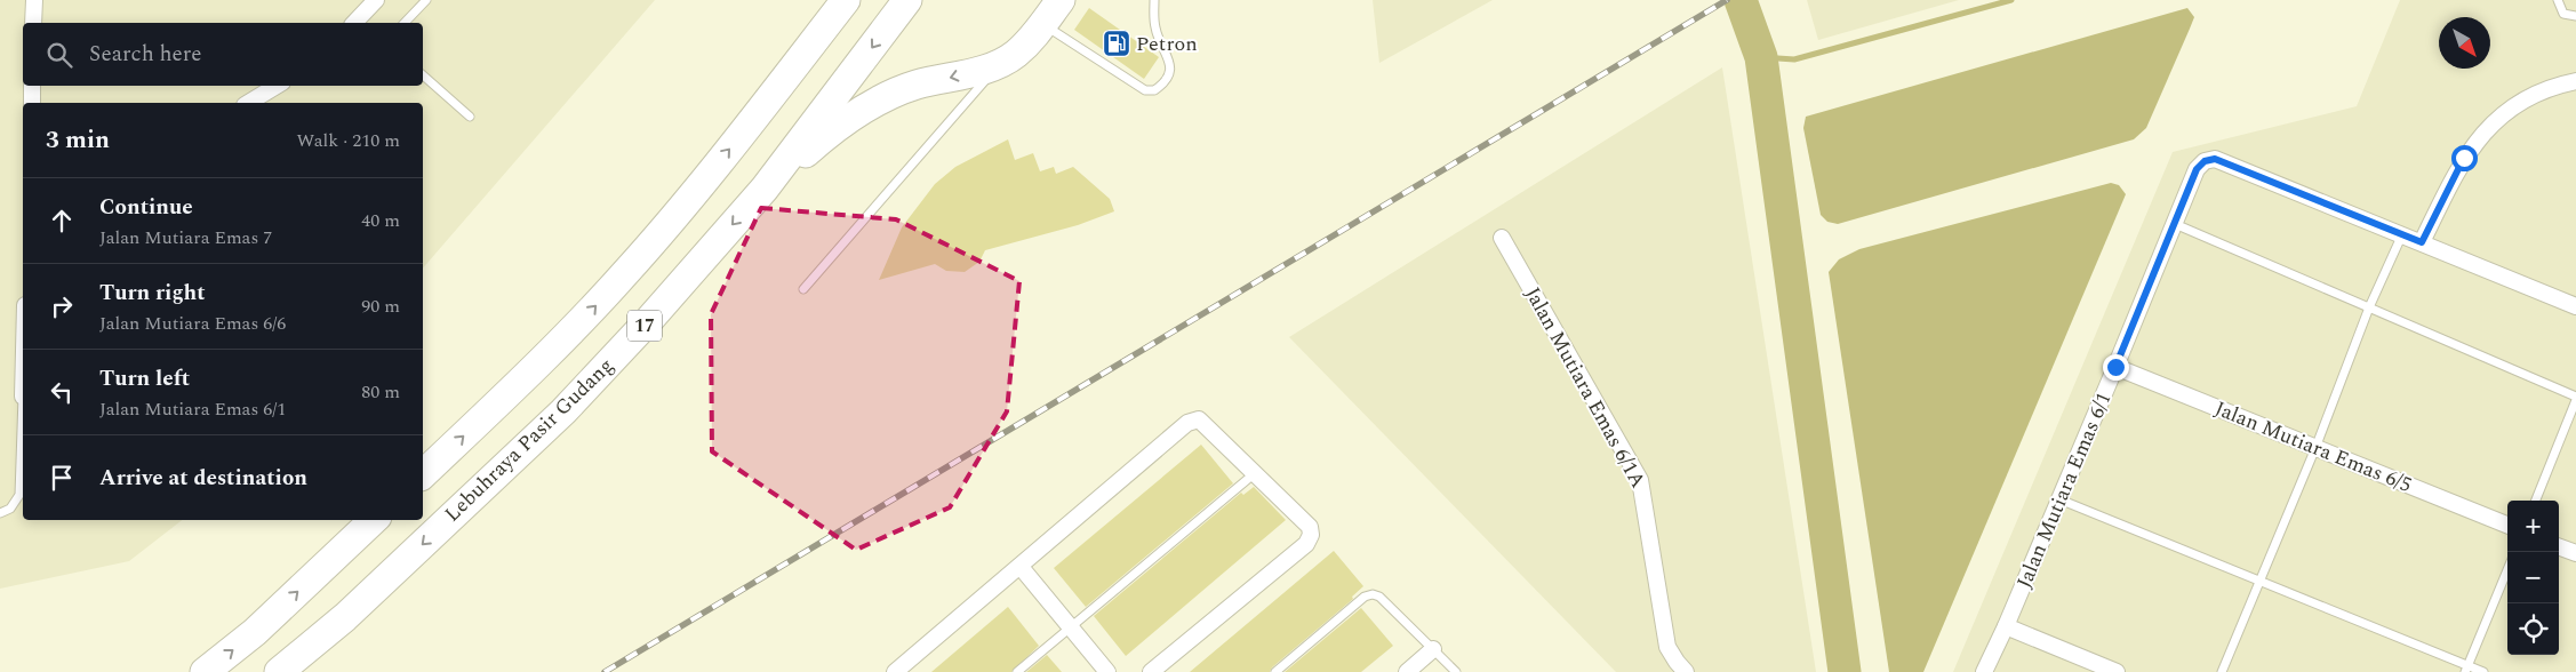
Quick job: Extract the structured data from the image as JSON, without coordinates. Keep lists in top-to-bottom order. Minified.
{"streets":{"highway":["17","Lebuhraya Pasir Gudang"],"street":["Jalan Mutiara Emas 6/1A","Jalan Mutiara Emas 6/5","Jalan Mutiara Emas 6/1"]},"crossings":[["Jalan Mutiara Emas 6/5","Jalan Mutiara Emas 6/1"]],"places":{"fuel station":["Petron"]},"north":"bottom right","page":{"search":"Search here","heading":["3 min","Walk · 210 m"],"list":[["Continue","Jalan Mutiara Emas 7","40 m"],["Turn right","Jalan Mutiara Emas 6/6","90 m"],["Turn left","Jalan Mutiara Emas 6/1","80 m"],"Arrive at destination"],"map_buttons":["+","−"]}}
